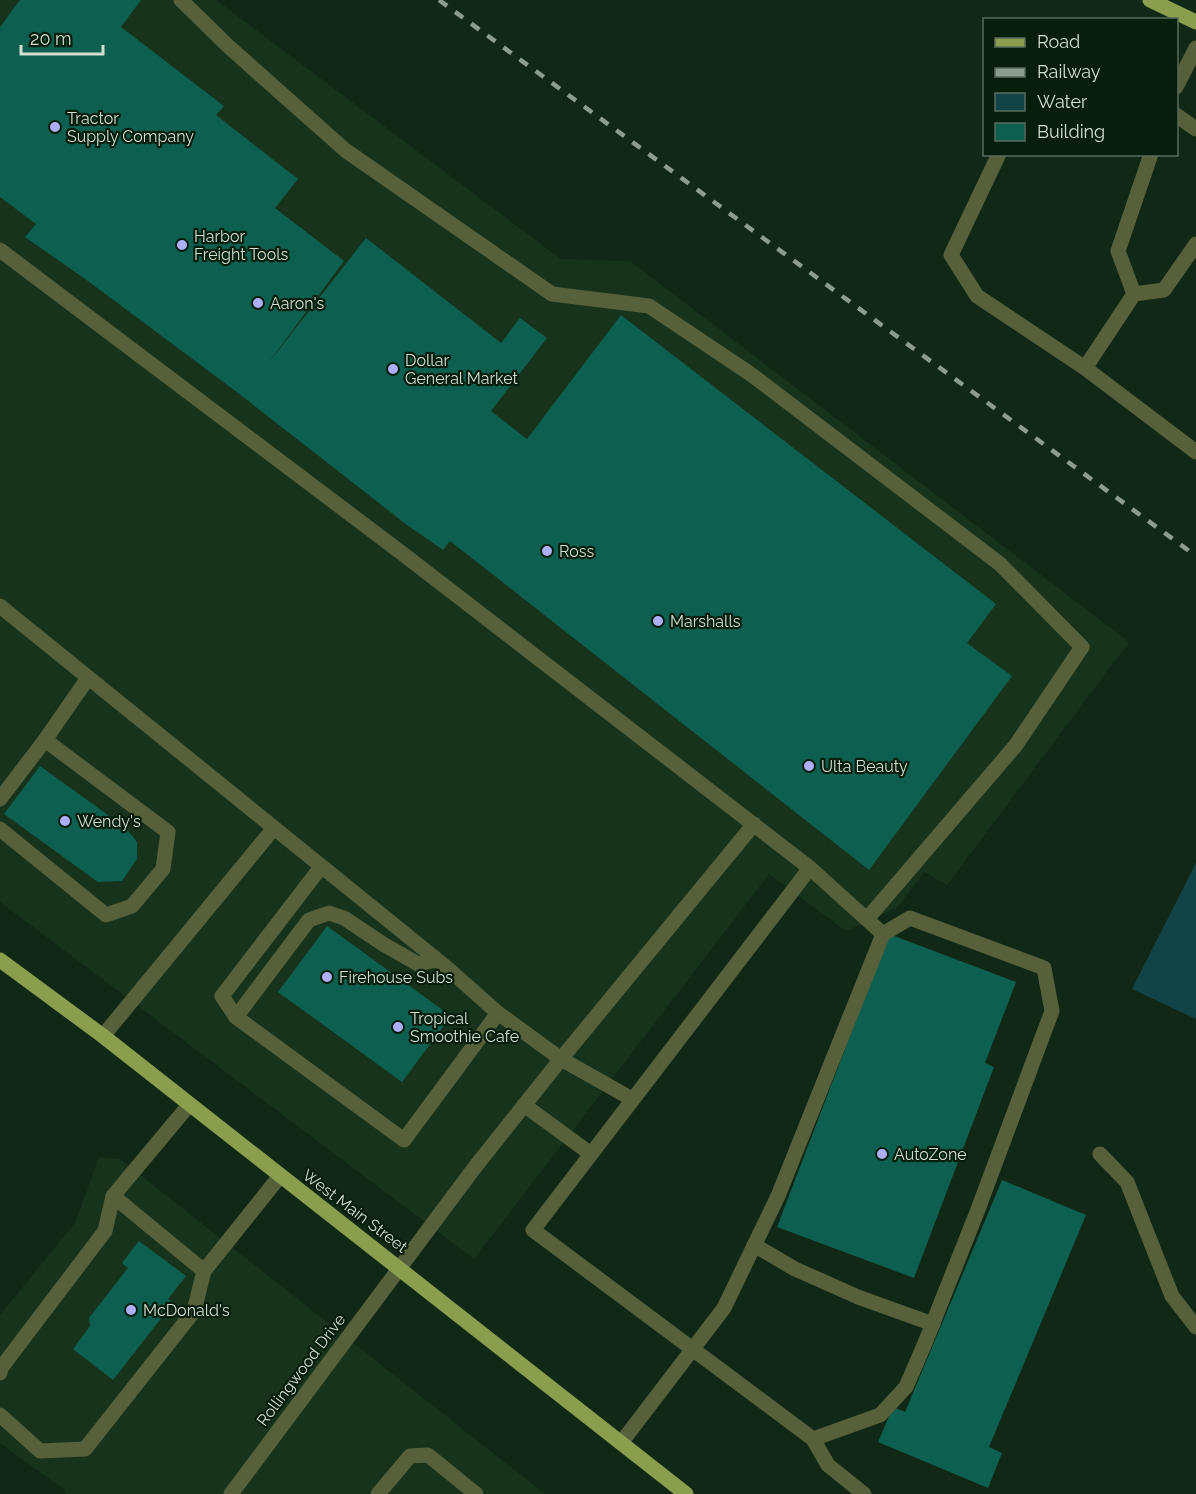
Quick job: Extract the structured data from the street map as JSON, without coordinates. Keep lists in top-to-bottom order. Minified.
{"streets":{"main road":["West Main Street"],"street":["Rollingwood Drive"]},"crossings":[["West Main Street","Rollingwood Drive"]],"places":["Tractor Supply Company","Harbor Freight Tools","Aaron's","Dollar General Market","Ross","Marshalls","Ulta Beauty","Wendy's","Firehouse Subs","Tropical Smoothie Cafe","AutoZone","McDonald's"],"legend":["Road","Railway","Water","Building"],"scale_bar":"20 m"}
